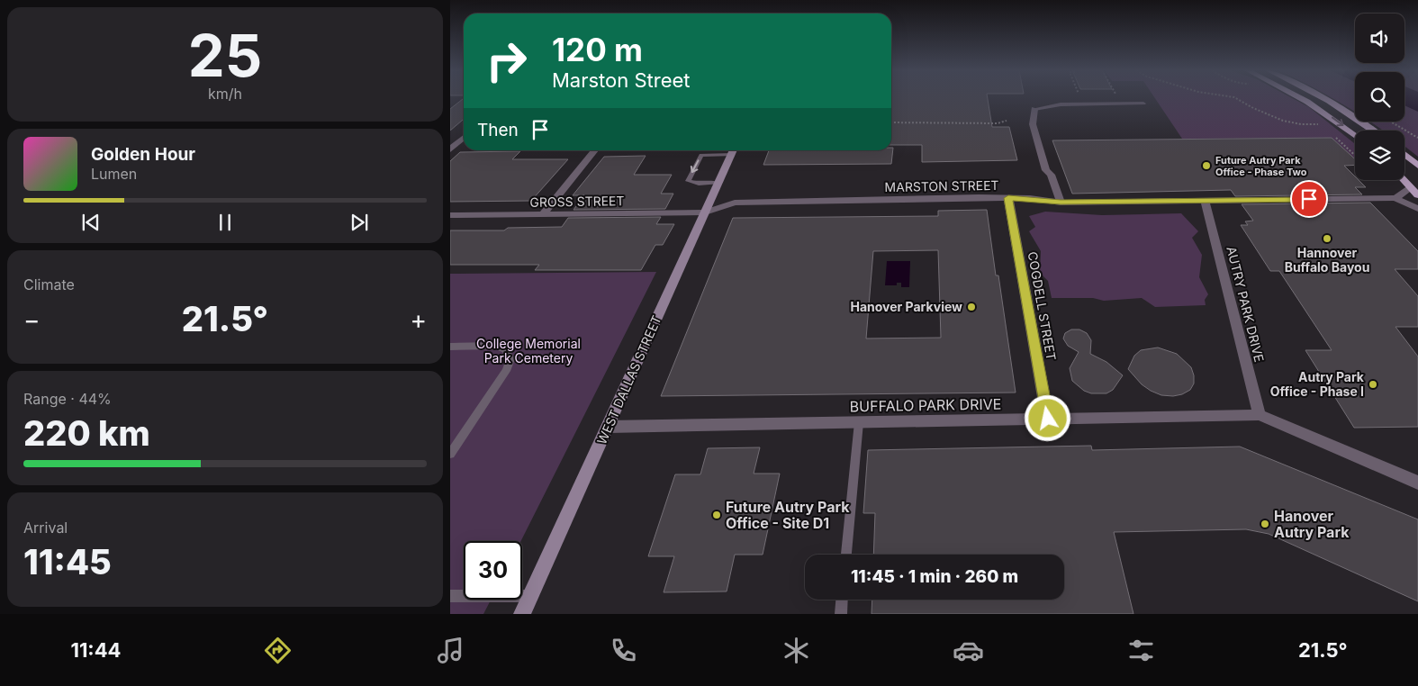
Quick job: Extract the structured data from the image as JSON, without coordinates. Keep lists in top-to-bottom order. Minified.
{"streets":{"main road":["WEST DALLAS STREET"],"street":["MARSTON STREET","GROSS STREET","AUTRY PARK DRIVE","COGDELL STREET","BUFFALO PARK DRIVE"]},"crossings":[["MARSTON STREET","GROSS STREET"],["MARSTON STREET","AUTRY PARK DRIVE"],["MARSTON STREET","COGDELL STREET"],["MARSTON STREET","WEST DALLAS STREET"],["GROSS STREET","WEST DALLAS STREET"],["AUTRY PARK DRIVE","BUFFALO PARK DRIVE"],["COGDELL STREET","BUFFALO PARK DRIVE"],["WEST DALLAS STREET","BUFFALO PARK DRIVE"]],"parks":["College Memorial Park Cemetery"],"places":["Future Autry Park Office - Phase Two","Hannover Buffalo Bayou","Hanover Parkview","Autry Park Office - Phase I","Future Autry Park Office - Site D1","Hanover Autry Park"],"page":{"tile":[["25","km/h"],"Climate",["Range · 44%","220 km"],["Arrival","11:45"]],"turn":["120 m","Marston Street"],"then":"Then","song":["Golden Hour","Lumen"],"heat":["−","21.5°","+"],"limit":"30","trip":"11:45 · 1 min · 260 m","tabs":["11:44","21.5°"]}}
